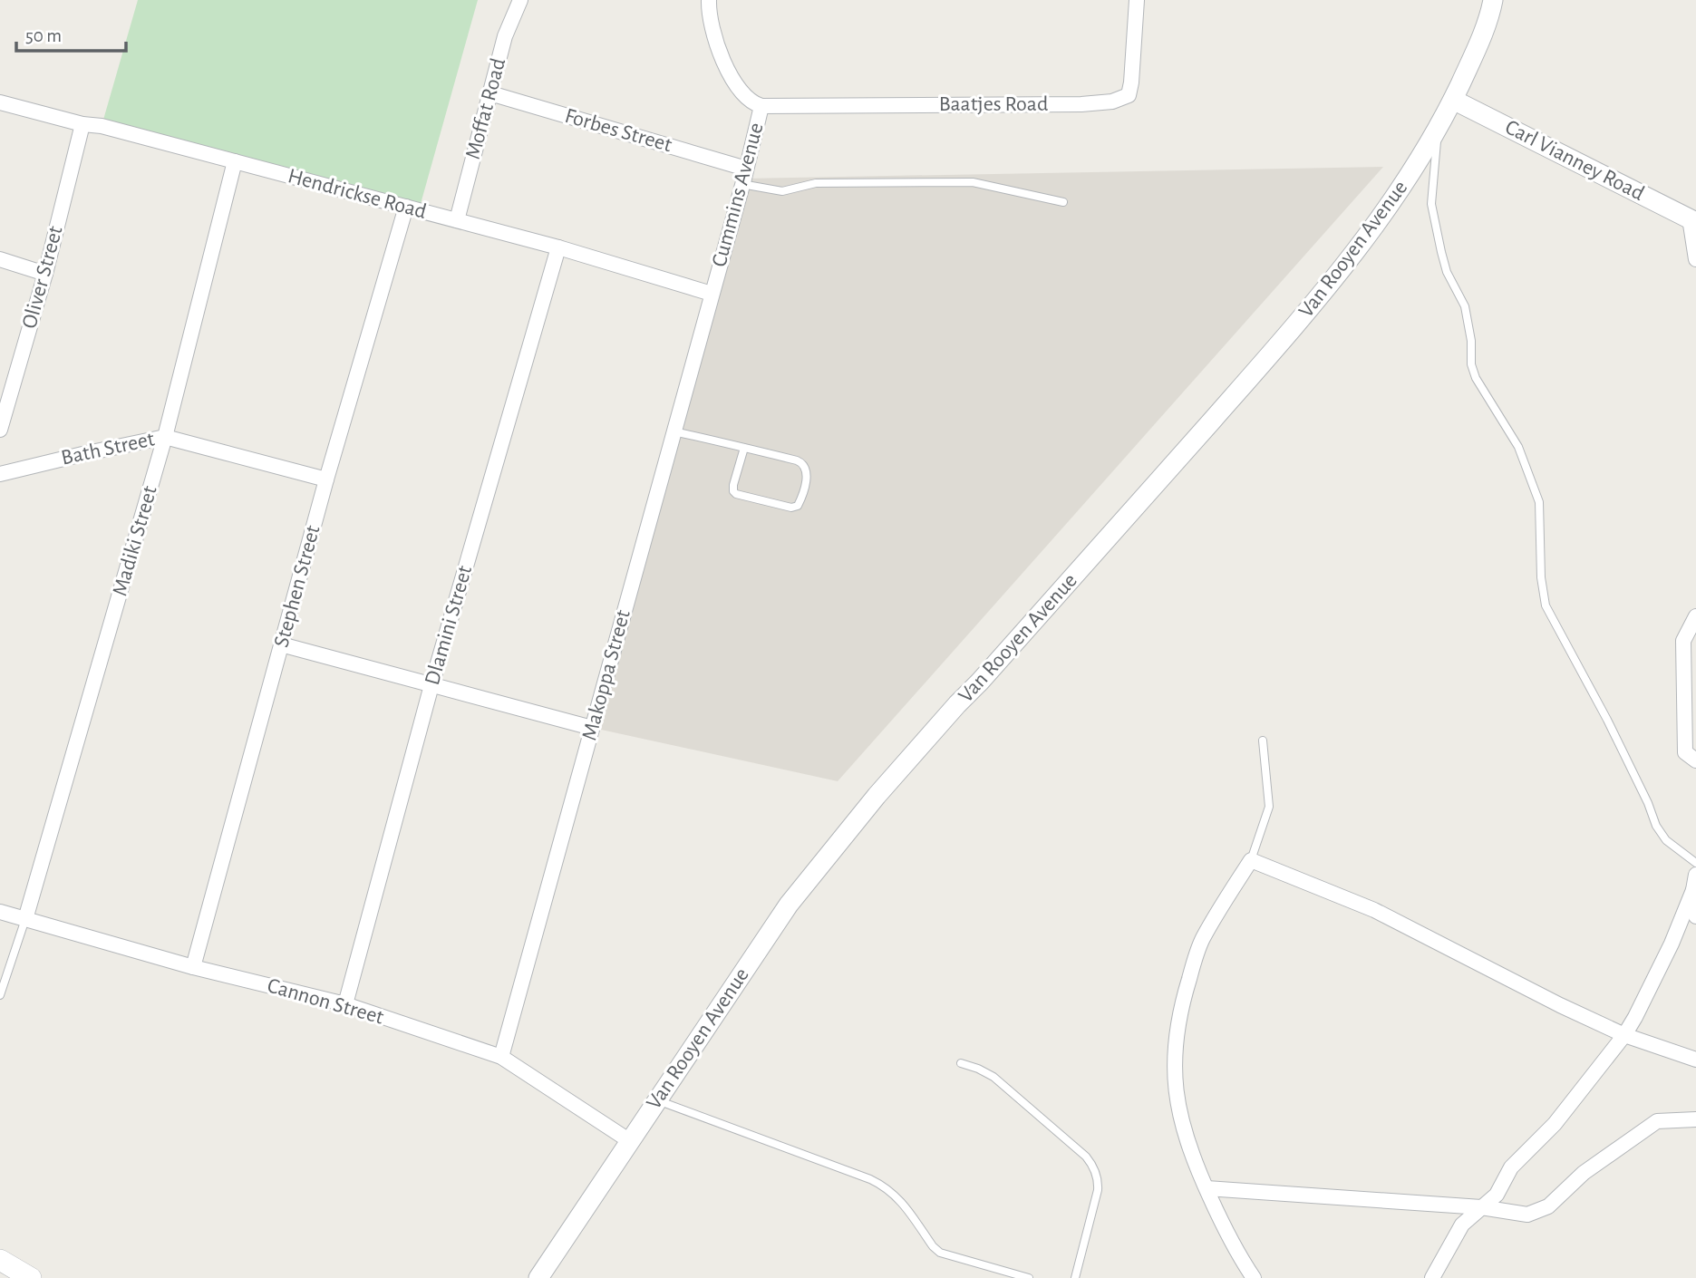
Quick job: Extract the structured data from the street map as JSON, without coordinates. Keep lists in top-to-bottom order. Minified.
{"streets":{"street":["Baatjes Road","Moffat Road","Forbes Street","Carl Vianney Road","Hendrickse Road","Cummins Avenue","Van Rooyen Avenue","Oliver Street","Bath Street","Madiki Street","Stephen Street","Dlamini Street","Makoppa Street","Cannon Street"]},"crossings":[["Baatjes Road","Cummins Avenue"],["Moffat Road","Forbes Street"],["Moffat Road","Hendrickse Road"],["Forbes Street","Cummins Avenue"],["Carl Vianney Road","Van Rooyen Avenue"],["Hendrickse Road","Cummins Avenue"],["Hendrickse Road","Oliver Street"],["Hendrickse Road","Madiki Street"],["Hendrickse Road","Stephen Street"],["Hendrickse Road","Dlamini Street"],["Hendrickse Road","Makoppa Street"],["Cummins Avenue","Makoppa Street"],["Van Rooyen Avenue","Cannon Street"],["Bath Street","Madiki Street"],["Bath Street","Stephen Street"],["Madiki Street","Cannon Street"],["Stephen Street","Cannon Street"],["Dlamini Street","Cannon Street"],["Makoppa Street","Cannon Street"]],"scale_bar":"50 m"}
